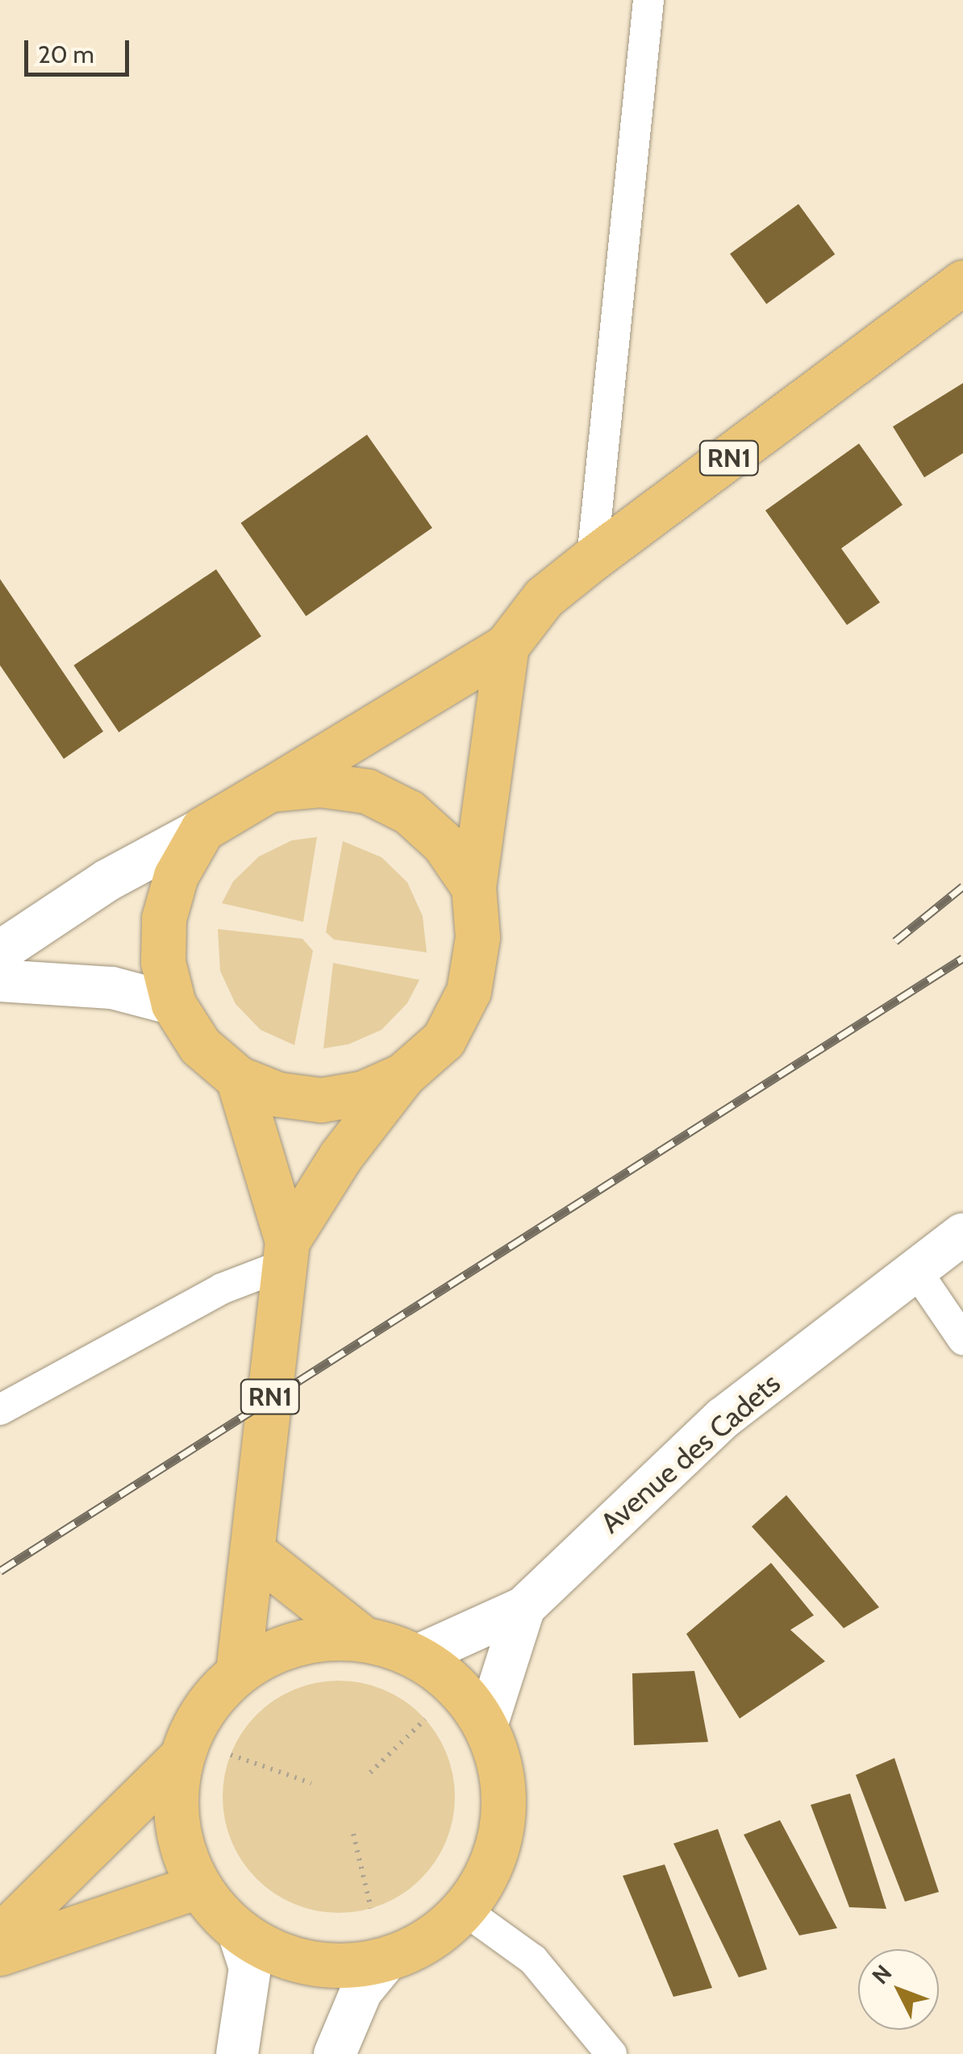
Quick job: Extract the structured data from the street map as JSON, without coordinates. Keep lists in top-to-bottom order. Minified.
{"streets":{"highway":["RN1"],"street":["Avenue des Cadets"]},"scale_bar":"20 m","north":"top left"}
